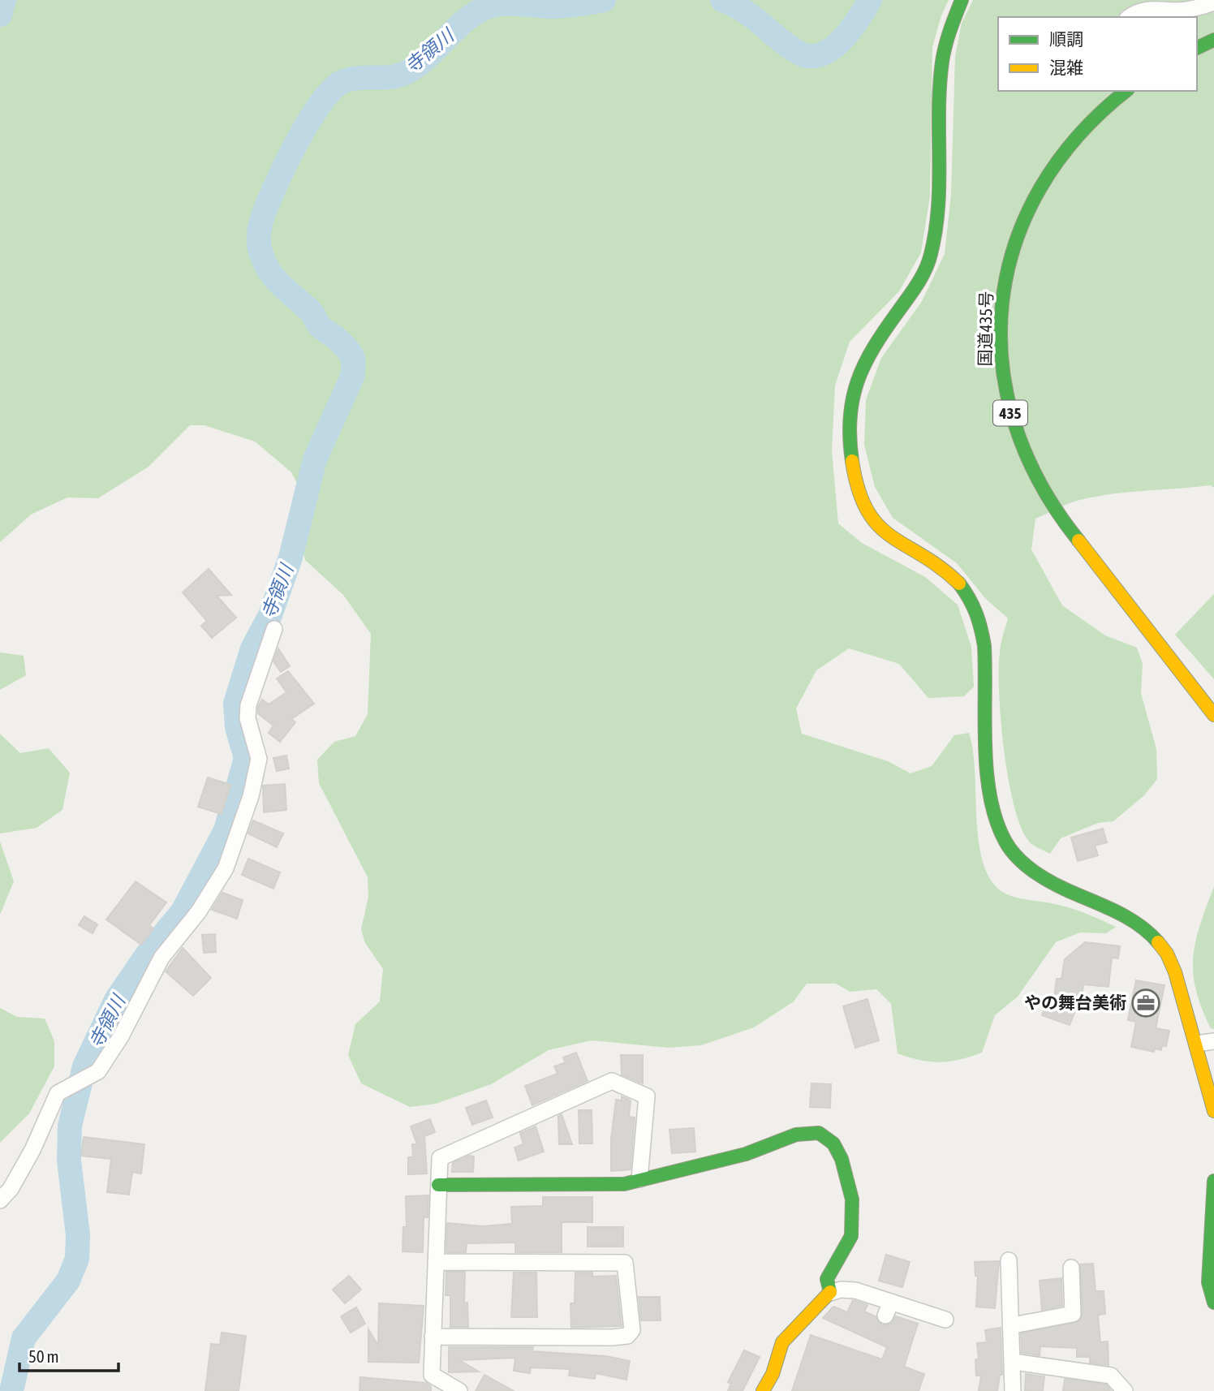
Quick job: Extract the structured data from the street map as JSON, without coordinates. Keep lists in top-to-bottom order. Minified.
{"streets":{"main road":["国道435号","435"]},"water":["寺領川"],"places":{"office":["やの舞台美術"]},"legend":["順調","混雑"],"scale_bar":"50 m"}
